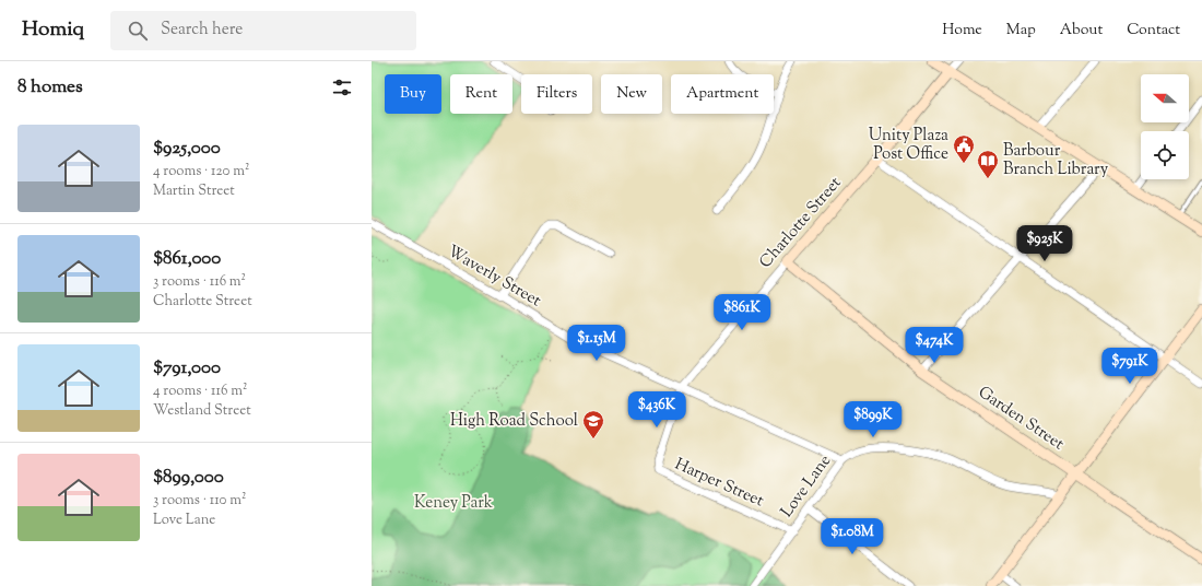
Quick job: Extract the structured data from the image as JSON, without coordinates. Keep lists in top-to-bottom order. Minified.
{"streets":{"street":["Charlotte Street","Waverly Street","Garden Street","Harper Street","Love Lane"]},"crossings":[["Charlotte Street","Waverly Street"],["Charlotte Street","Garden Street"],["Charlotte Street","Harper Street"],["Waverly Street","Love Lane"],["Harper Street","Love Lane"]],"parks":["Keney Park"],"places":{"public building":["Unity Plaza Post Office"],"library":["Barbour Branch Library"],"school or university":["High Road School"]},"north":"left","page":{"header":"Homiq","search":"Search here","nav":["Home","Map","About","Contact"],"heading":"8 homes","chip":["Buy","Rent","Filters","New","Apartment"],"list":[{"name":"$925,000","note":"4 rooms · 120 m² · Martin Street"},{"name":"$861,000","note":"3 rooms · 116 m² · Charlotte Street"},{"name":"$791,000","note":"4 rooms · 116 m² · Westland Street"},{"name":"$899,000","note":"3 rooms · 110 m² · Love Lane"}],"price":["$925K","$861K","$1.15M","$474K","$791K","$436K","$899K","$1.08M"]}}
